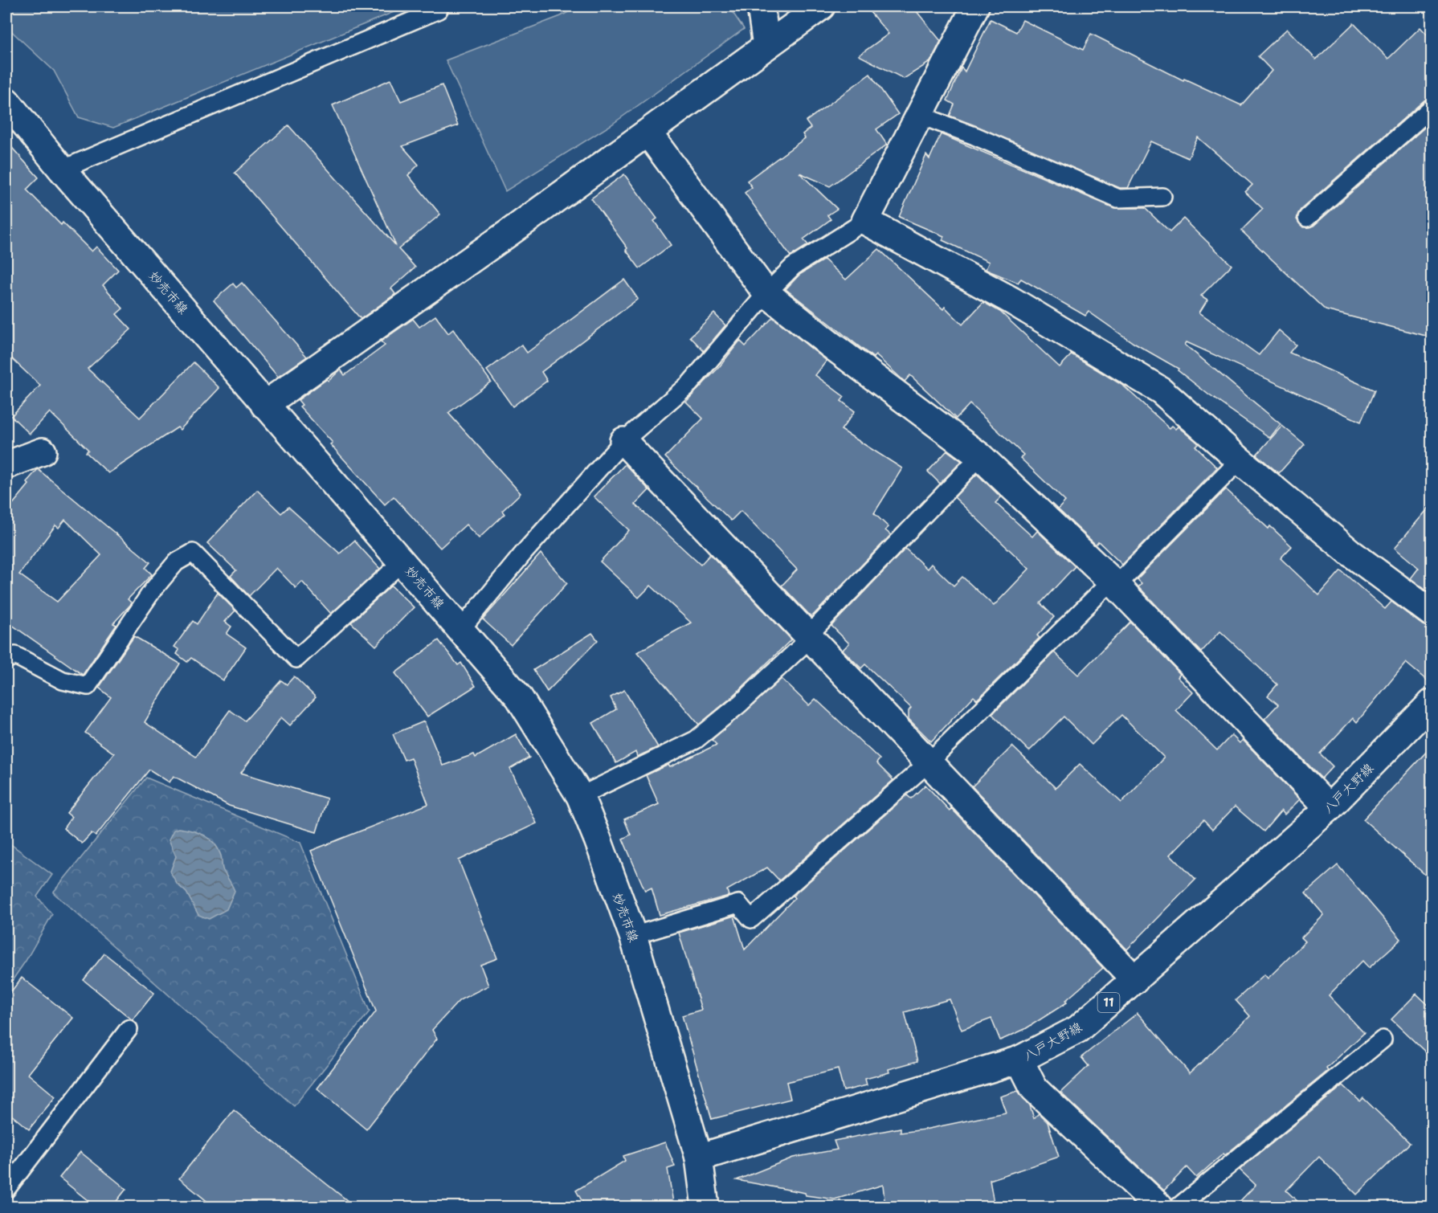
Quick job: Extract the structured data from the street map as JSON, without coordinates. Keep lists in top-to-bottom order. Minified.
{"streets":{"street":["妙売市線","八戸大野線","11"]},"crossings":[["妙売市線","八戸大野線"]]}
